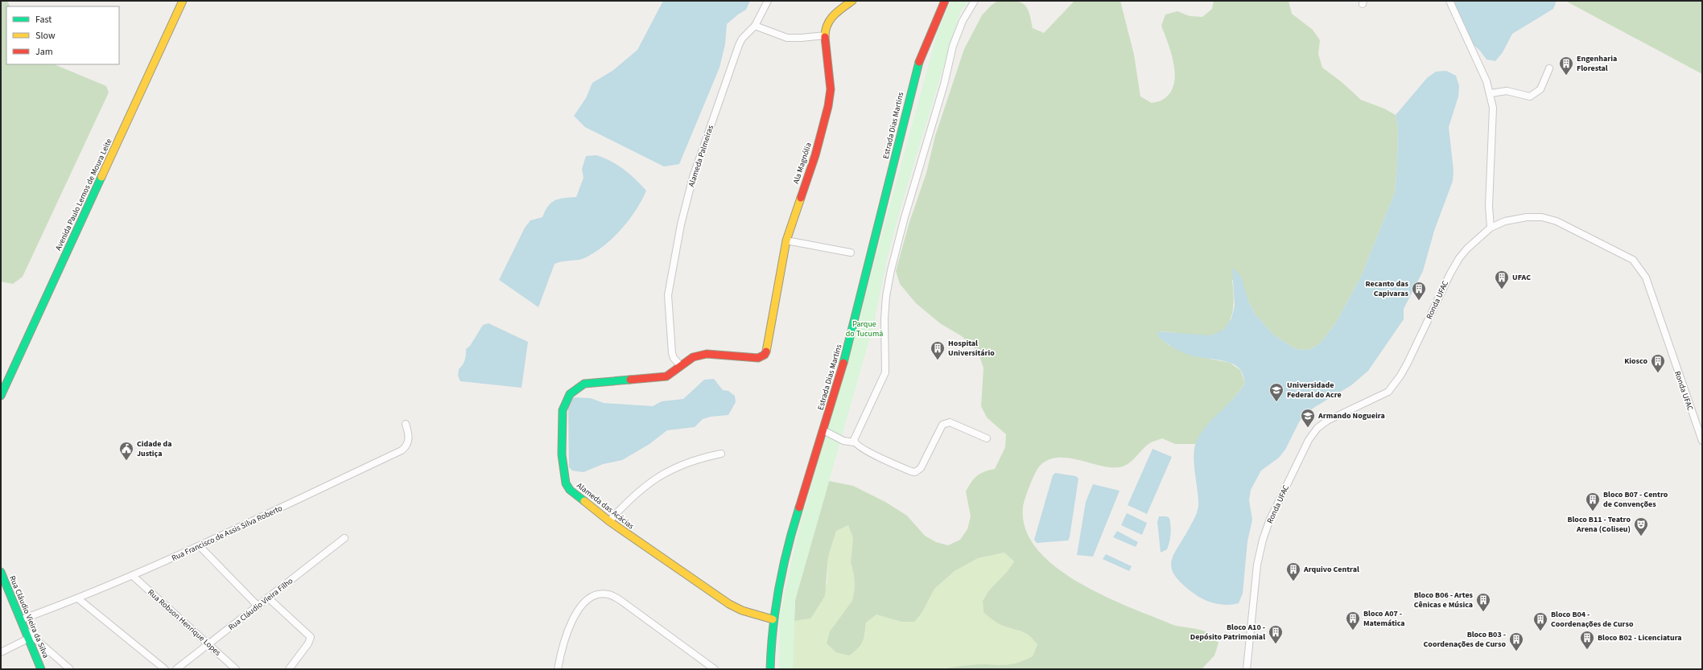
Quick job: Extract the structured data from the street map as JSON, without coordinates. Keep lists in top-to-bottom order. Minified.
{"streets":{"street":["Estrada Dias Martins","Alameda Palmeiras","Ala Magnólia","Avenida Paulo Lemos de Moura Leite","Ronda UFAC","Alameda das Acácias","Rua Francisco de Assis Silva Roberto","Rua Cláudio Vieira Filho","Rua Cláudio Vieira da Silva","Rua Robson Henrique Lopes"]},"crossings":[["Estrada Dias Martins","Alameda das Acácias"],["Alameda Palmeiras","Alameda das Acácias"],["Ala Magnólia","Alameda das Acácias"],["Rua Francisco de Assis Silva Roberto","Rua Cláudio Vieira da Silva"],["Rua Francisco de Assis Silva Roberto","Rua Robson Henrique Lopes"],["Rua Cláudio Vieira Filho","Rua Robson Henrique Lopes"]],"parks":["Parque do Tucumã"],"places":{"building":["Engenharia Florestal","UFAC","Recanto das Capivaras","Hospital Universitário","Kiosco","Bloco B07 - Centro de Convenções","Arquivo Central","Bloco B06 - Artes Cênicas e Música","Bloco A07 - Matemática","Bloco B04 - Coordenações de Curso","Bloco A10 - Depósito Patrimonial","Bloco B02 - Licenciatura","Bloco B03 - Coordenações de Curso"],"school or university":["Universidade Federal do Acre","Armando Nogueira"],"public building":["Cidade da Justiça"],"theatre":["Bloco B11 - Teatro Arena (Coliseu)"]},"legend":["Fast","Slow","Jam"]}
